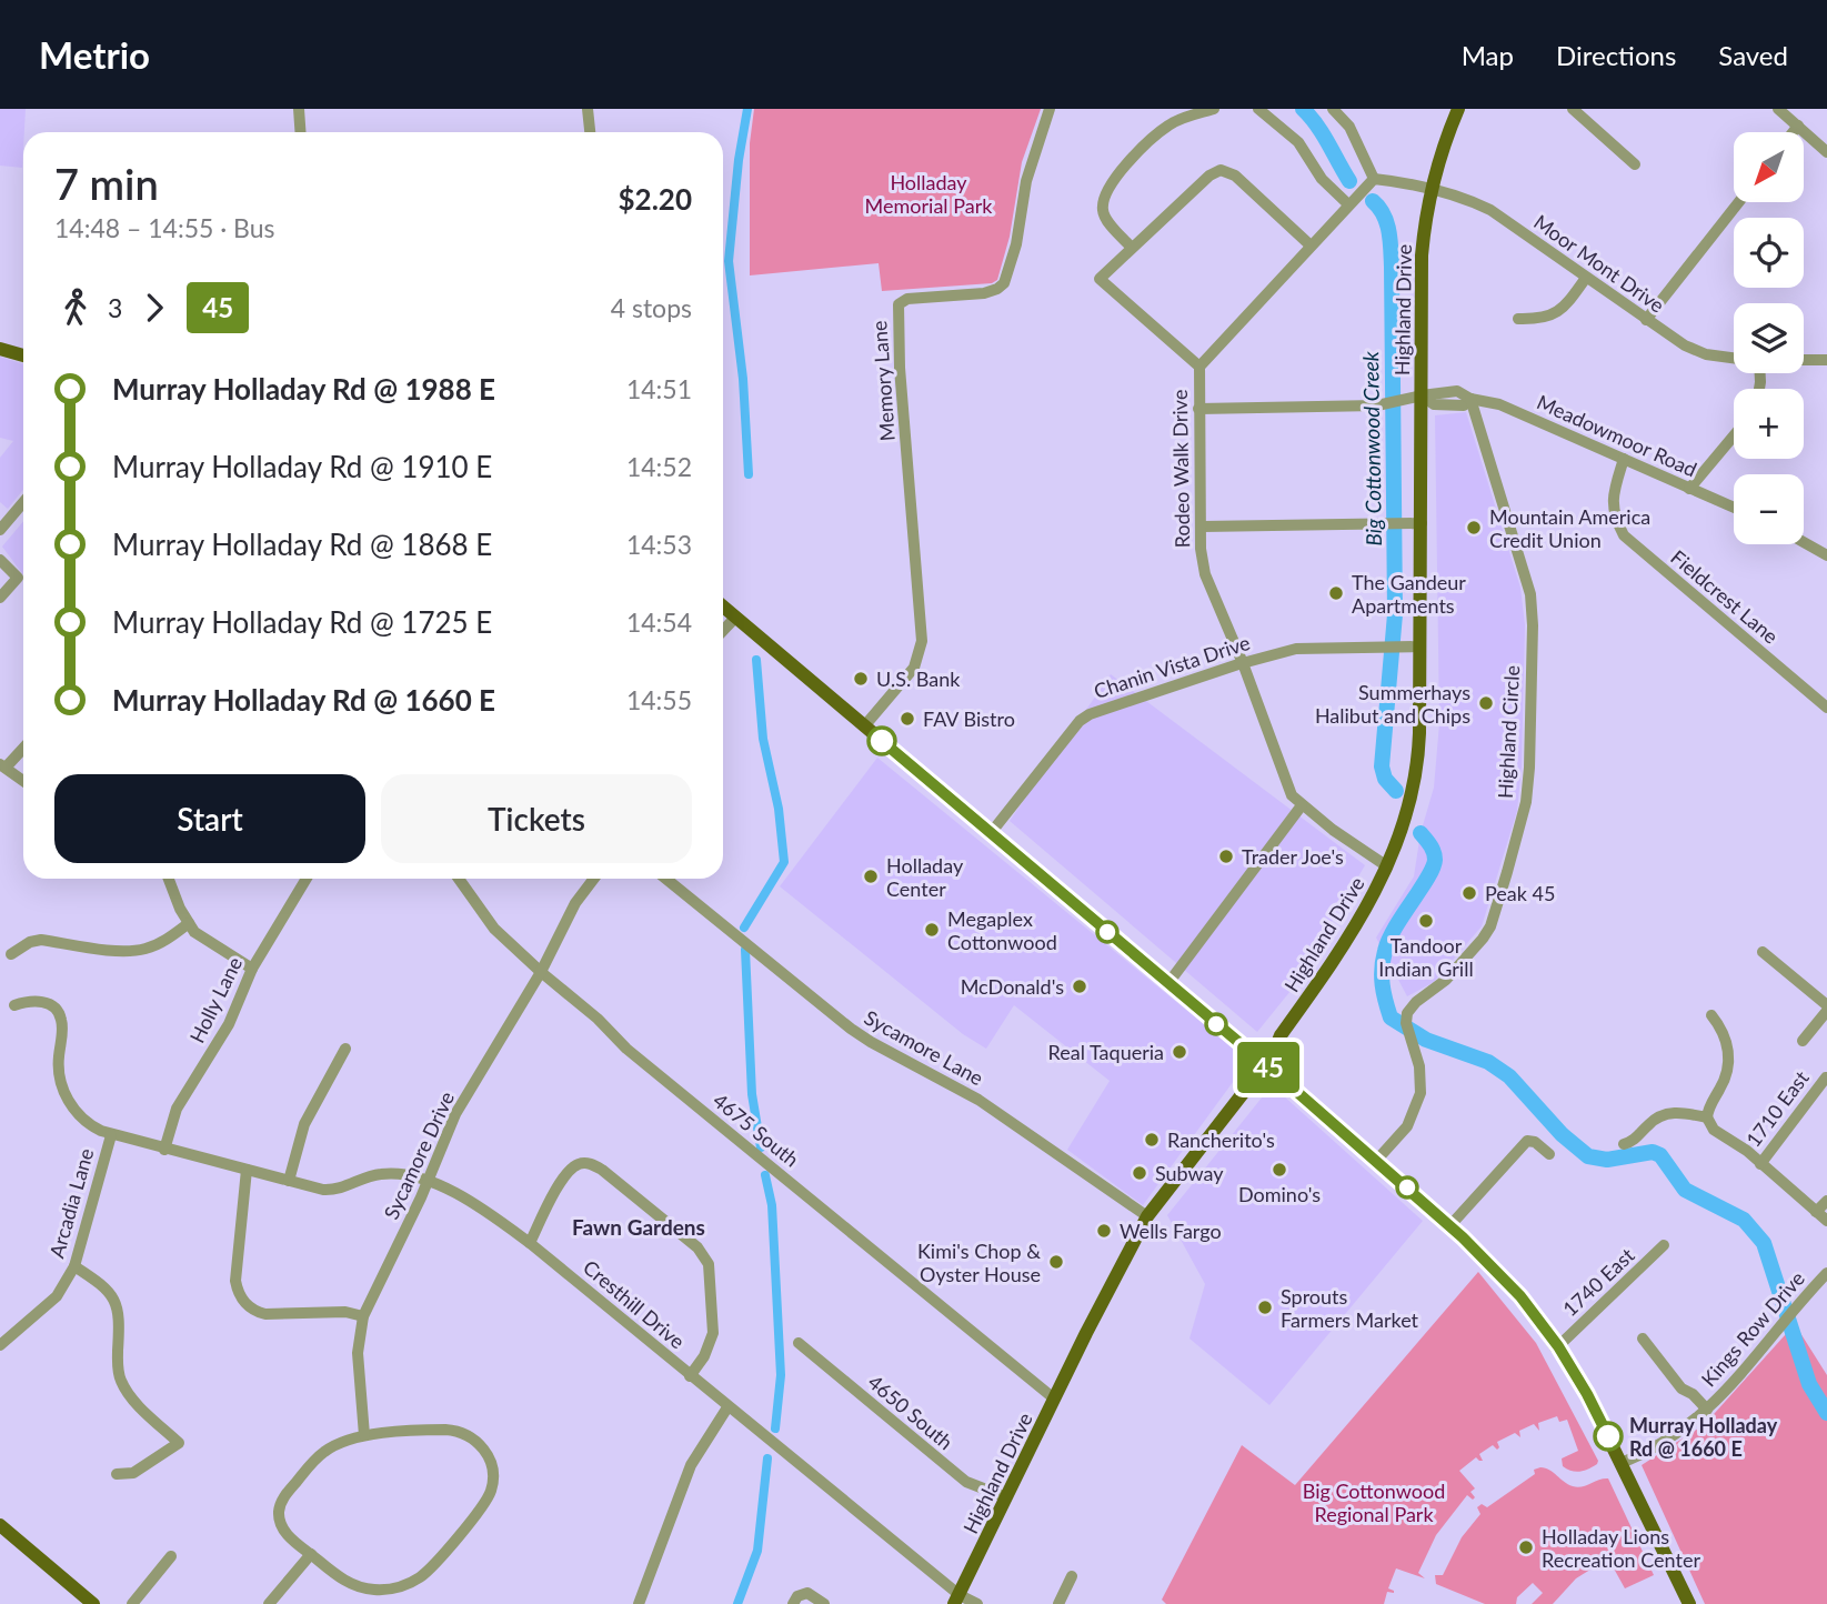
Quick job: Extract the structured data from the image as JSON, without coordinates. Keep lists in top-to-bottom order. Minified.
{"streets":{"main road":["Highland Drive"],"street":["Moor Mont Drive","Memory Lane","Meadowmoor Road","Rodeo Walk Drive","Fieldcrest Lane","Chanin Vista Drive","Highland Circle","Holly Lane","Sycamore Lane","1710 East","4675 South","Sycamore Drive","Arcadia Lane","1740 East","Cresthill Drive","Kings Row Drive","4650 South"]},"crossings":[["Moor Mont Drive","Highland Drive"],["Highland Drive","Meadowmoor Road"],["Highland Drive","Rodeo Walk Drive"],["Highland Drive","Chanin Vista Drive"],["Highland Drive","Sycamore Lane"],["Highland Drive","4675 South"],["Highland Drive","Cresthill Drive"],["Highland Drive","4650 South"],["Meadowmoor Road","Rodeo Walk Drive"],["Meadowmoor Road","Fieldcrest Lane"],["Meadowmoor Road","Highland Circle"],["Rodeo Walk Drive","Chanin Vista Drive"],["Holly Lane","Cresthill Drive"],["4675 South","Sycamore Drive"],["Sycamore Drive","Cresthill Drive"],["Arcadia Lane","Cresthill Drive"]],"districts":["Fawn Gardens"],"water":["Big Cottonwood Creek"],"parks":["Holladay Memorial Park","Big Cottonwood Regional Park"],"places":["Mountain America Credit Union","The Gandeur Apartments","U.S. Bank","Summerhays Halibut and Chips","FAV Bistro","Trader Joe's","Holladay Center","Peak 45","Tandoor Indian Grill","Megaplex Cottonwood","McDonald's","Real Taqueria","Rancherito's","Domino's","Subway","Wells Fargo","Kimi's Chop & Oyster House","Sprouts Farmers Market","Murray Holladay Rd @ 1660 E","Holladay Lions Recreation Center"],"lines":["bus line 45"],"north":"bottom left","page":{"header":"Metrio","nav":["Map","Directions","Saved"],"on_map":"45","map_buttons":["+","−"],"heading":["7 min","14:48 – 14:55 · Bus","$2.20"],"legs":["3","45","4 stops"],"list":[{"name":"Murray Holladay Rd @ 1988 E","value":"14:51"},{"name":"Murray Holladay Rd @ 1910 E","value":"14:52"},{"name":"Murray Holladay Rd @ 1868 E","value":"14:53"},{"name":"Murray Holladay Rd @ 1725 E","value":"14:54"},{"name":"Murray Holladay Rd @ 1660 E","value":"14:55"}],"buttons":["Start","Tickets"]}}
